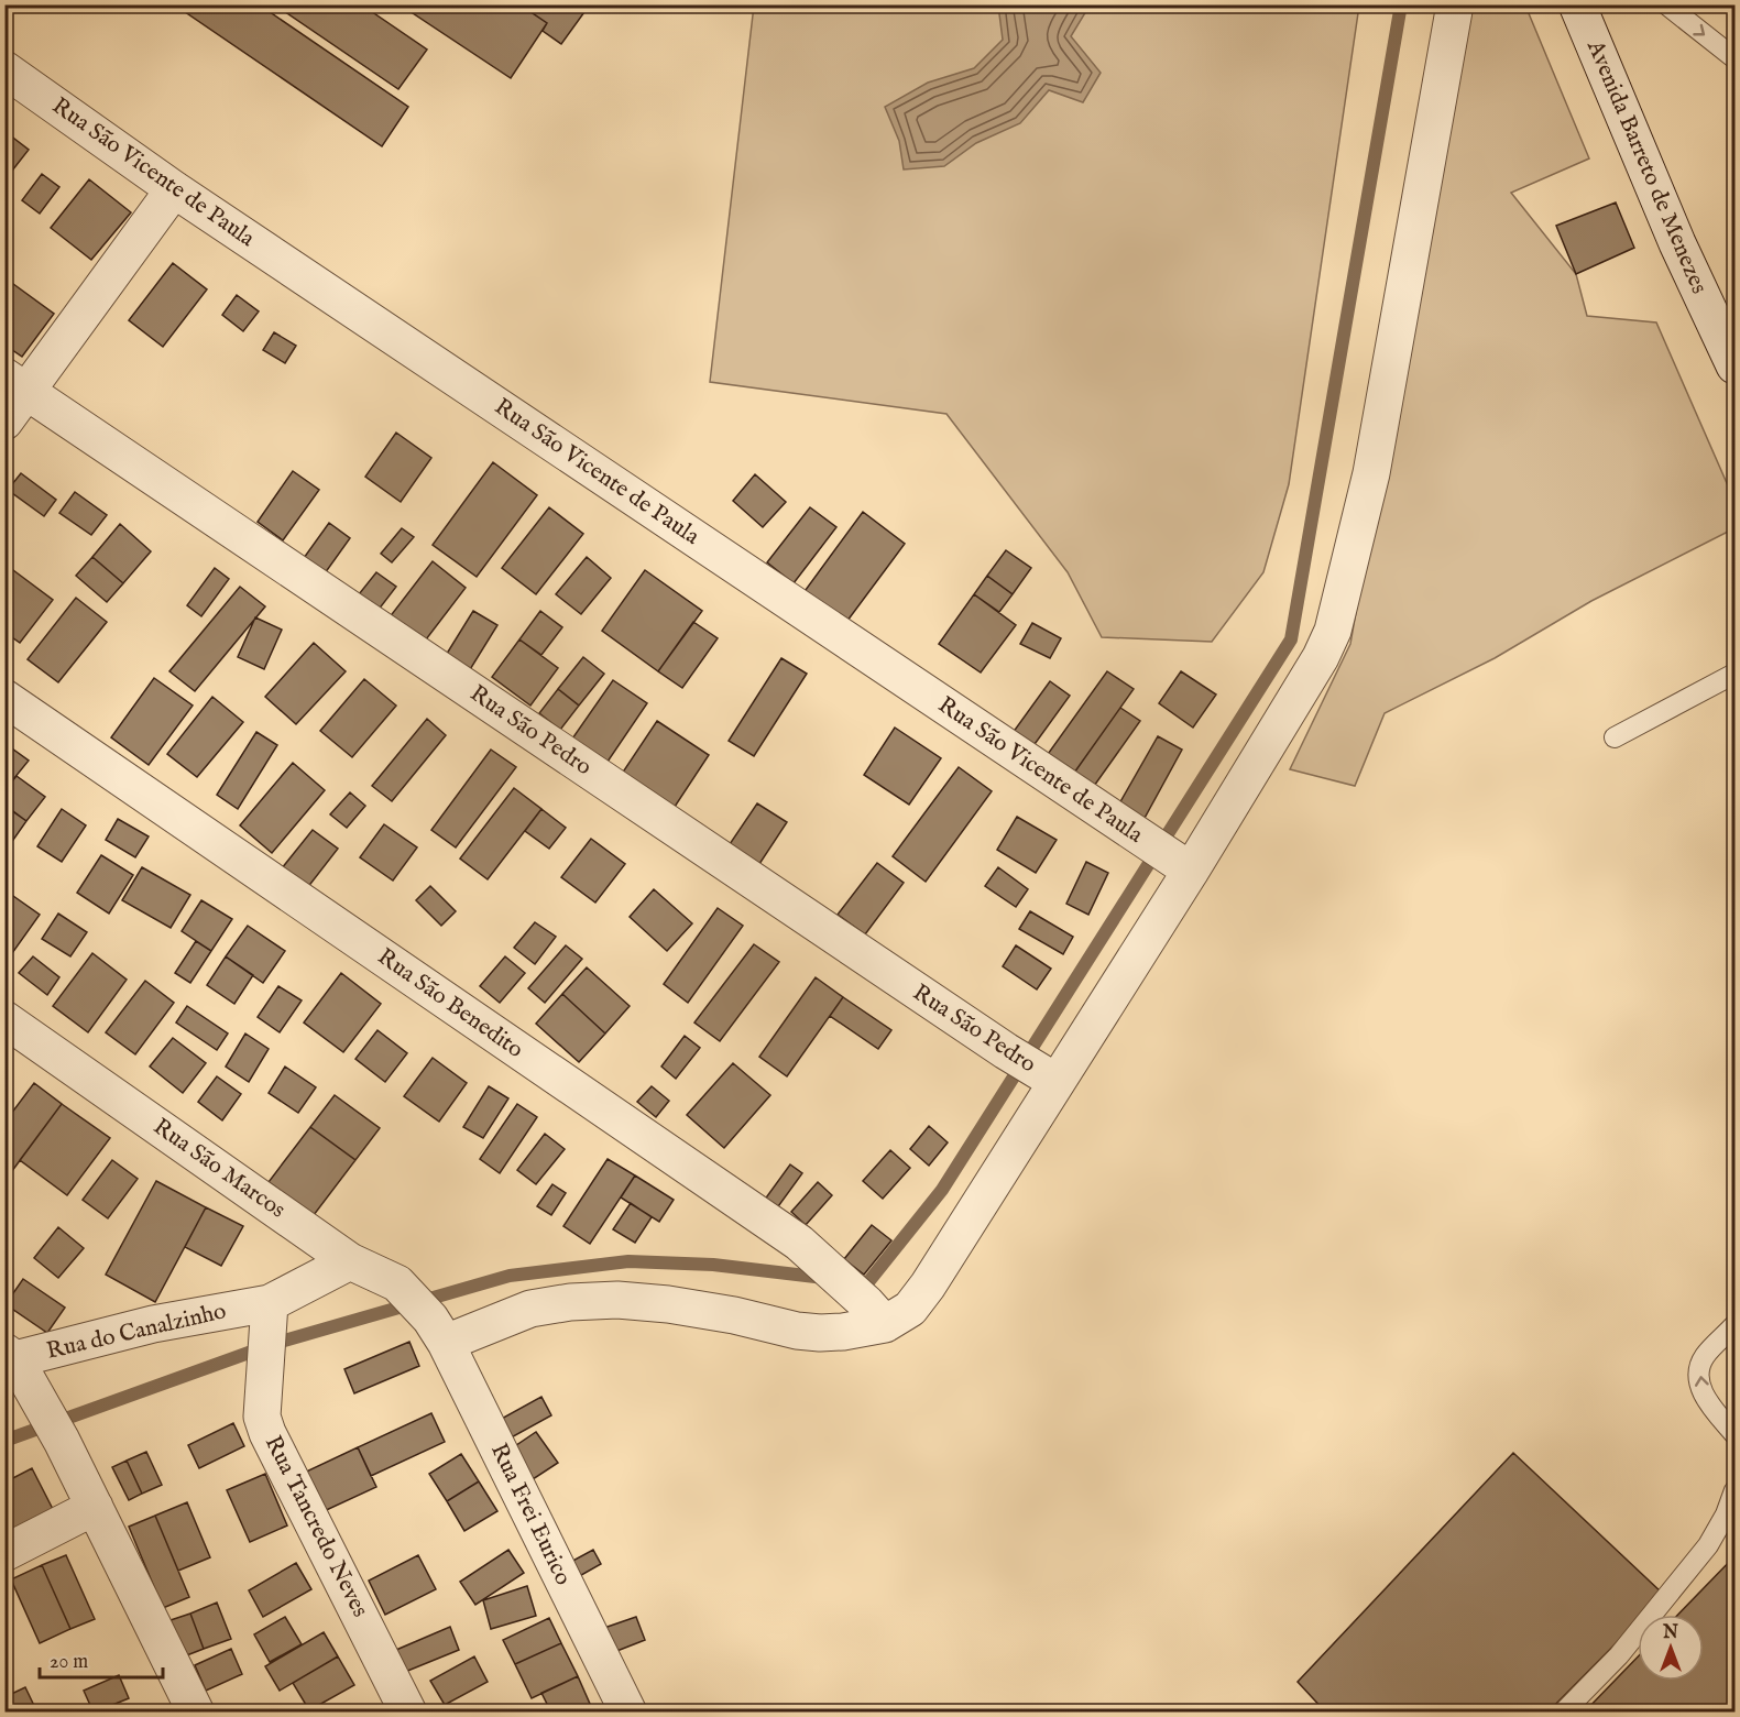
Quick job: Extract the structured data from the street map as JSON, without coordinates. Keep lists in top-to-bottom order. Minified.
{"streets":{"street":["Avenida Barreto de Menezes","Rua São Vicente de Paula","Rua São Pedro","Rua São Benedito","Rua São Marcos","Rua do Canalzinho","Rua Frei Eurico","Rua Tancredo Neves"]},"crossings":[["Rua São Marcos","Rua Frei Eurico"],["Rua do Canalzinho","Rua Tancredo Neves"]],"scale_bar":"20 m","north":"top"}
